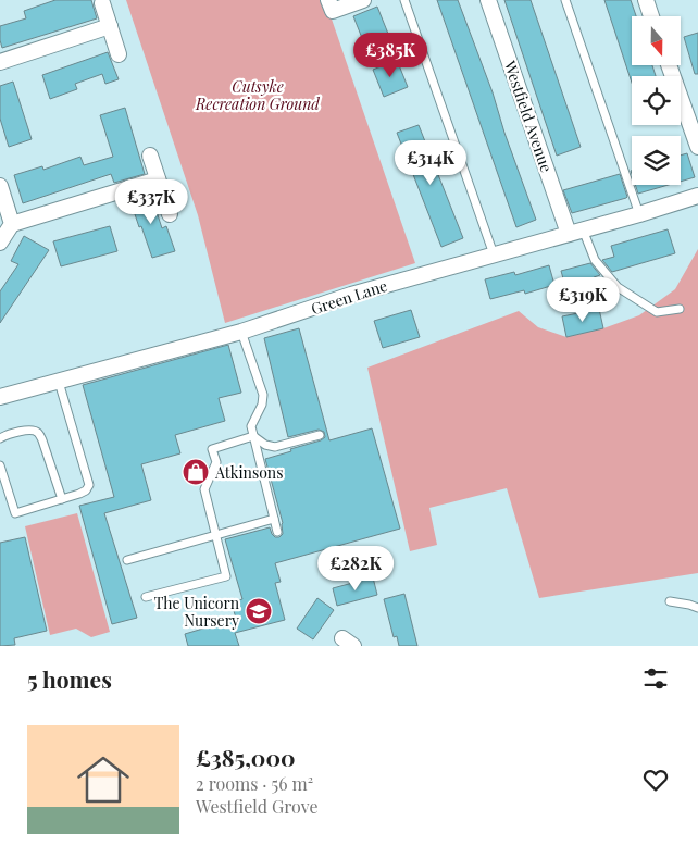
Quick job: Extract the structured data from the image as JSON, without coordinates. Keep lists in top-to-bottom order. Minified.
{"streets":{"street":["Westfield Avenue","Green Lane"]},"crossings":[["Westfield Avenue","Green Lane"]],"parks":["Cutsyke Recreation Ground"],"places":{"shop":["Atkinsons"],"school or university":["The Unicorn Nursery"]},"north":"bottom","page":{"price":["£385K","£314K","£337K","£319K","£282K"],"heading":"5 homes","list":[{"name":"£385,000","note":"2 rooms · 56 m² · Westfield Grove"}]}}
